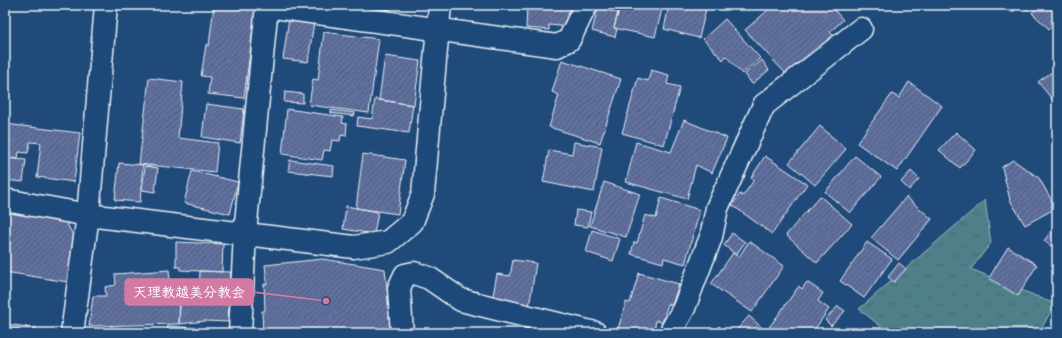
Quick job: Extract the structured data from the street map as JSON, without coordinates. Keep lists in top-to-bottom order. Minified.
{"places":["天理教越美分教会"]}
